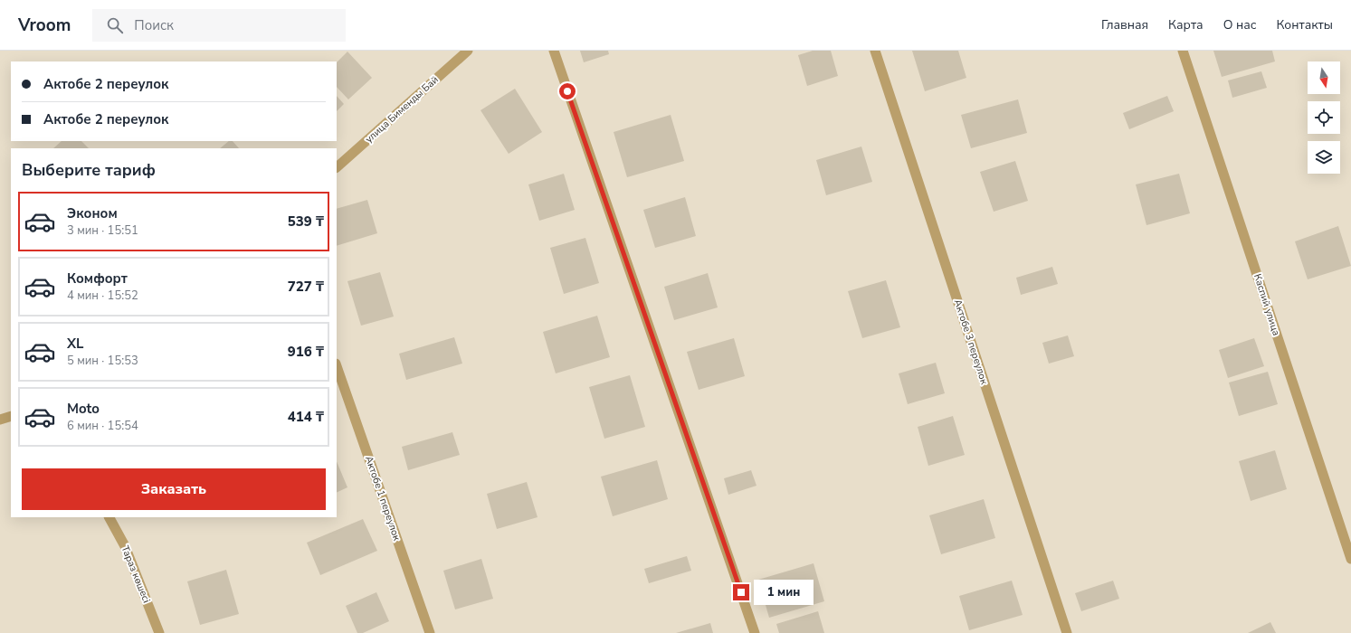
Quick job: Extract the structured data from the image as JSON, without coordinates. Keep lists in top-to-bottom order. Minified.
{"streets":{"street":["улица Бименды Бай","Каспий улица","Актобе 3 переулок","Актобе 1 переулок","Тараз көшесі"]},"north":"bottom","page":{"header":"Vroom","search":"Поиск","nav":["Главная","Карта","О нас","Контакты"],"banner":["Актобе 2 переулок","Актобе 2 переулок"],"heading":"Выберите тариф","list":[{"name":"Эконом","note":"3 мин · 15:51","value":"539 ₸"},{"name":"Комфорт","note":"4 мин · 15:52","value":"727 ₸"},{"name":"XL","note":"5 мин · 15:53","value":"916 ₸"},{"name":"Moto","note":"6 мин · 15:54","value":"414 ₸"}],"buttons":"Заказать","bubble":"1 мин"}}
